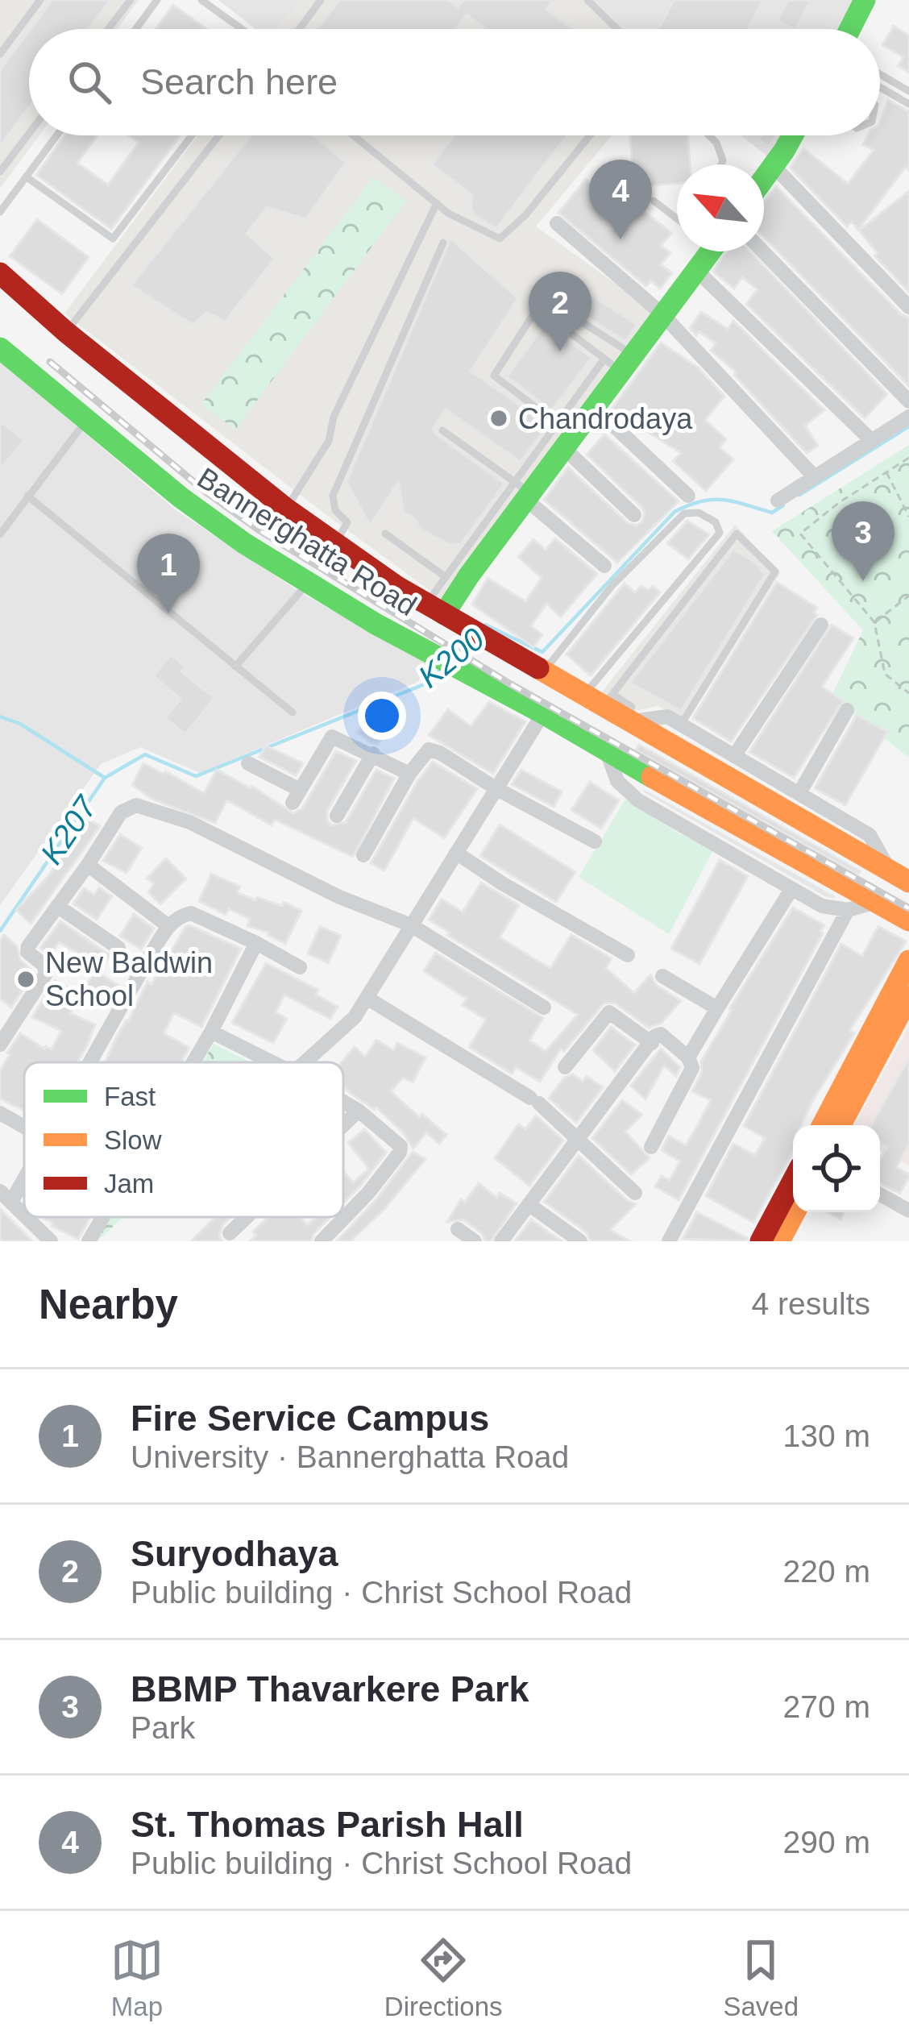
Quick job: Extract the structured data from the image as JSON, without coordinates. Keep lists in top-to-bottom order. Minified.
{"streets":{"main road":["Bannerghatta Road"]},"water":["K200","K207"],"places":["Chandrodaya","New Baldwin School"],"legend":["Fast","Slow","Jam"],"north":"top left","page":{"search":"Search here","pins":["4","2","3","1"],"heading":["Nearby","4 results"],"list":[{"mark":"1","name":"Fire Service Campus","note":"University · Bannerghatta Road","value":"130 m"},{"mark":"2","name":"Suryodhaya","note":"Public building · Christ School Road","value":"220 m"},{"mark":"3","name":"BBMP Thavarkere Park","note":"Park","value":"270 m"},{"mark":"4","name":"St. Thomas Parish Hall","note":"Public building · Christ School Road","value":"290 m"}],"nav":["Map","Directions","Saved"]}}
